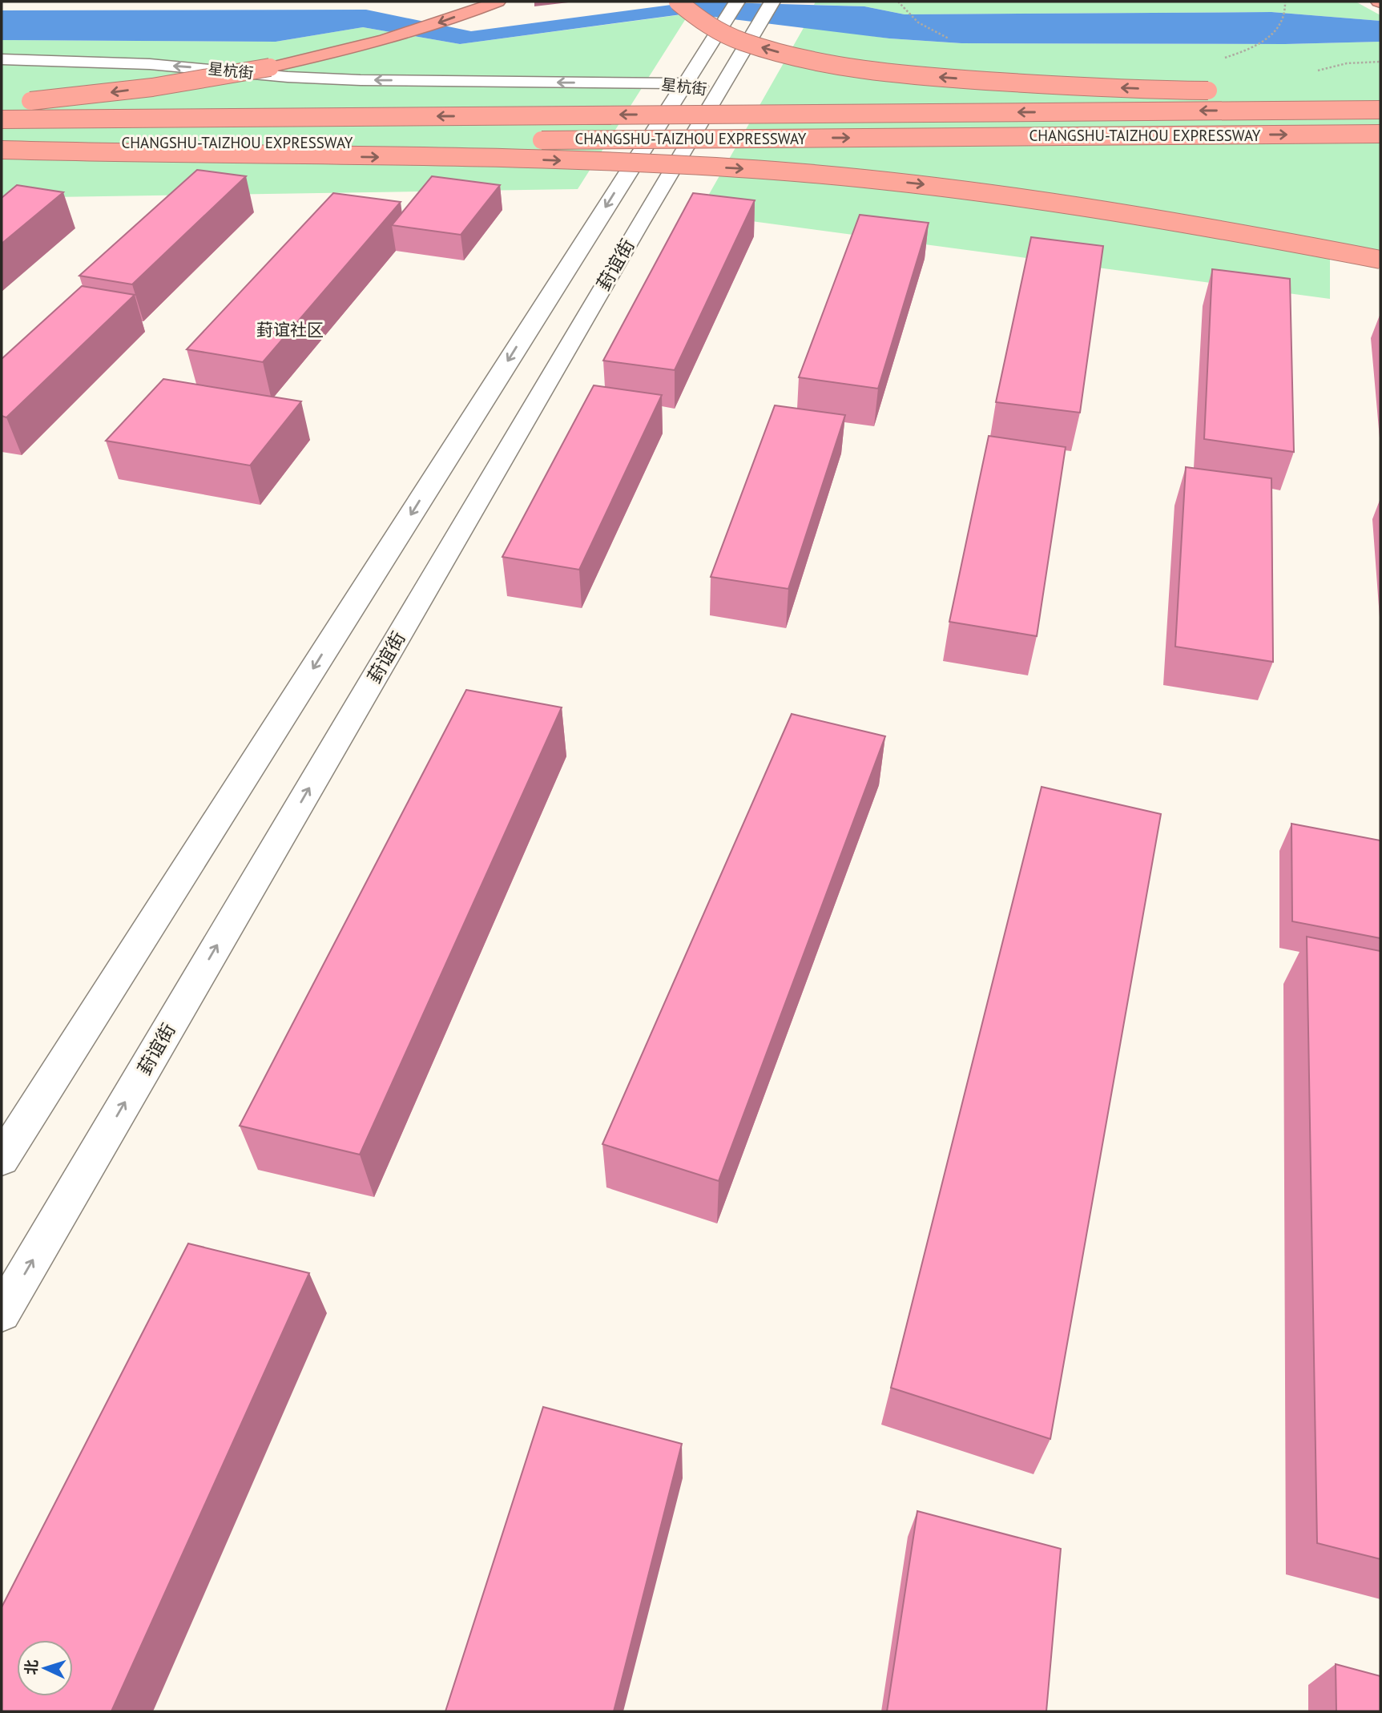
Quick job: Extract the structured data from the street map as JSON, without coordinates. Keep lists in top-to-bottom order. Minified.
{"streets":{"highway":["CHANGSHU-TAIZHOU EXPRESSWAY"],"main road":["星杭街","葑谊街"]},"crossings":[["星杭街","葑谊街"]],"districts":["葑谊社区"],"north":"left"}
